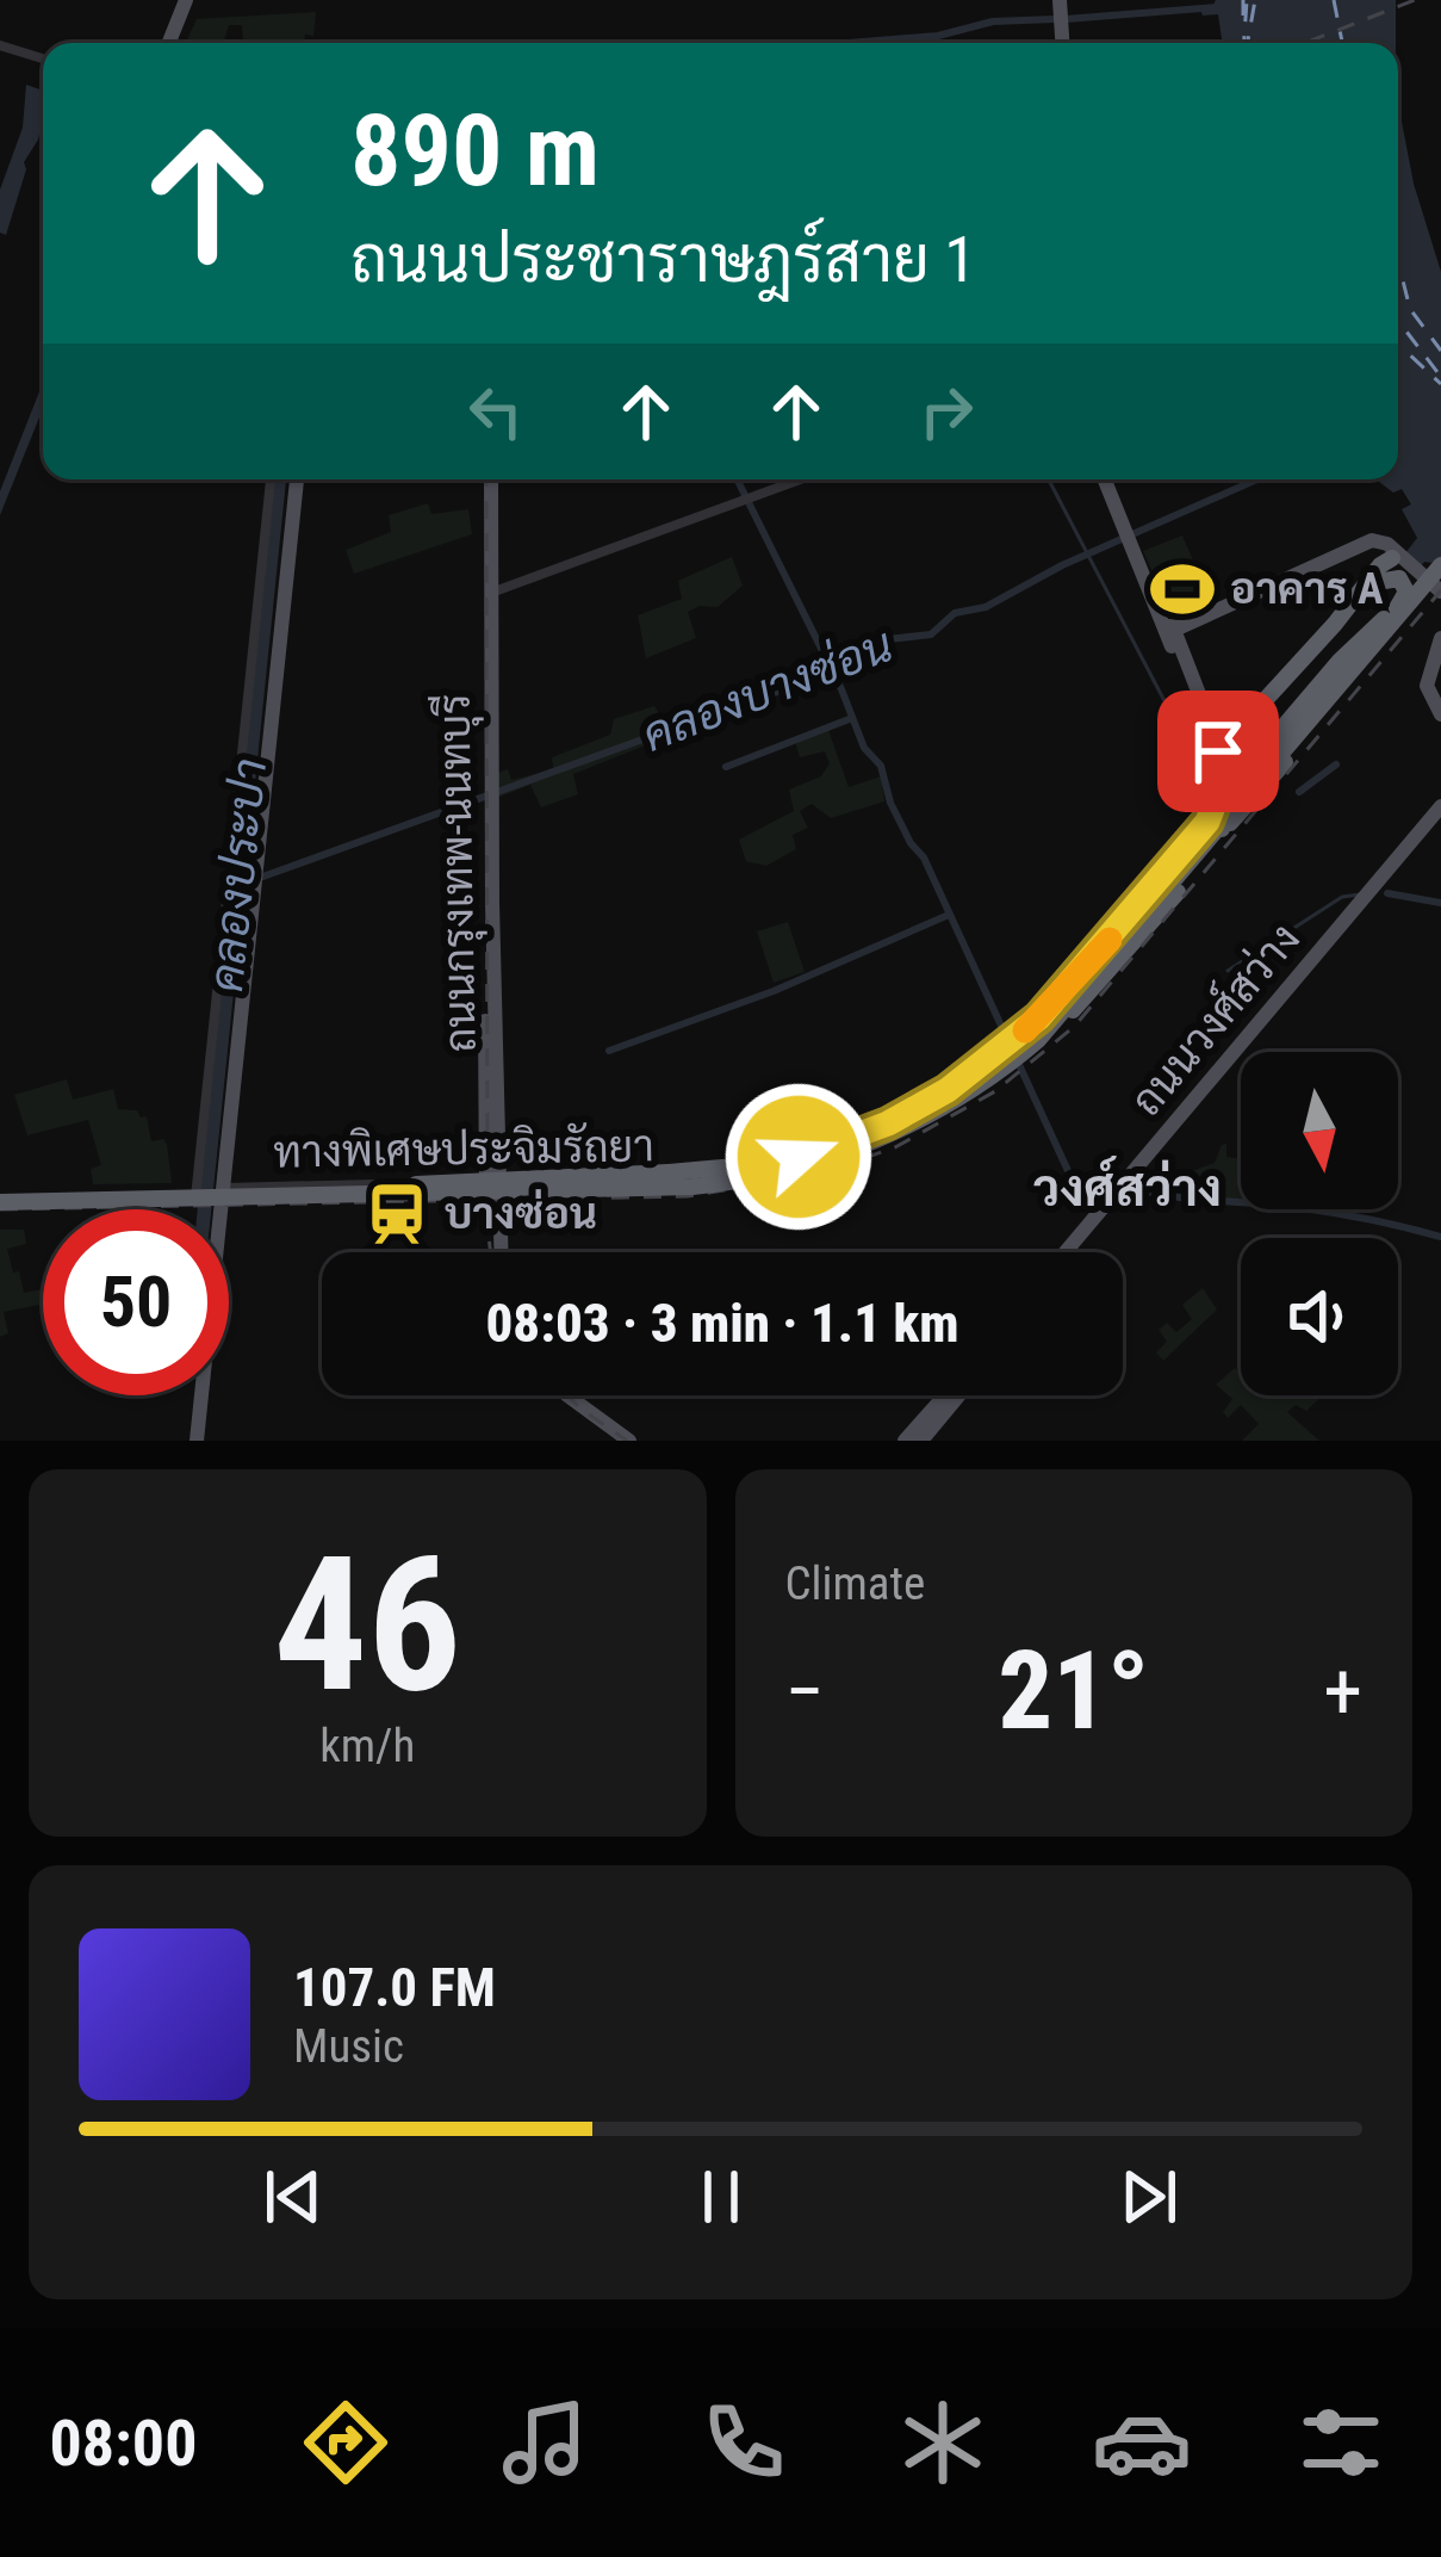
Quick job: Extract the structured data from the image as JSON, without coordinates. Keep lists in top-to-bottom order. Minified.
{"streets":{"highway":["ทางพิเศษประจิมรัถยา"],"main road":["ถนนกรุงเทพ-นนทบุรี","ถนนวงศ์สว่าง"]},"districts":["วงศ์สว่าง"],"water":["คลองบางซ่อน","คลองประปา"],"places":{"sports":["อาคาร A"],"station":["บางซ่อน"]},"north":"bottom","page":{"turn":["890 m","ถนนประชาราษฎร์สาย 1"],"limit":"50","trip":"08:03 · 3 min · 1.1 km","tile":[["46","km/h"],"Climate"],"heat":["−","21°","+"],"song":["107.0 FM","Music"],"tabs":"08:00"}}
